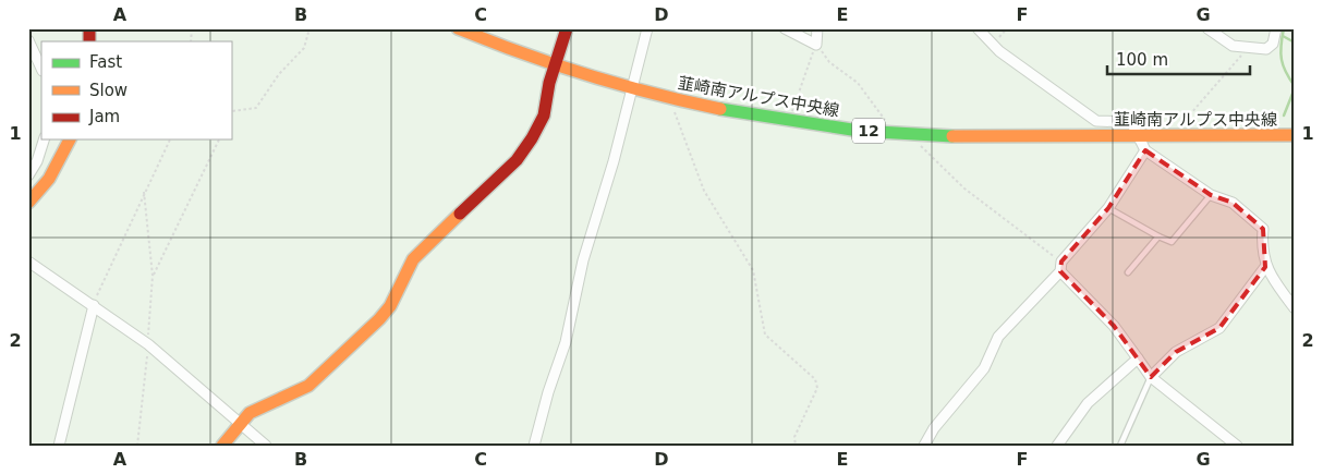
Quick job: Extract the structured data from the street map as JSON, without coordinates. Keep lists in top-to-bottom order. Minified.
{"streets":{"main road":["韮崎南アルプス中央線","12"]},"legend":["Fast","Slow","Jam"],"scale_bar":"100 m","grid":{"columns":["A","B","C","D","E","F","G"],"rows":["1","2"]}}
